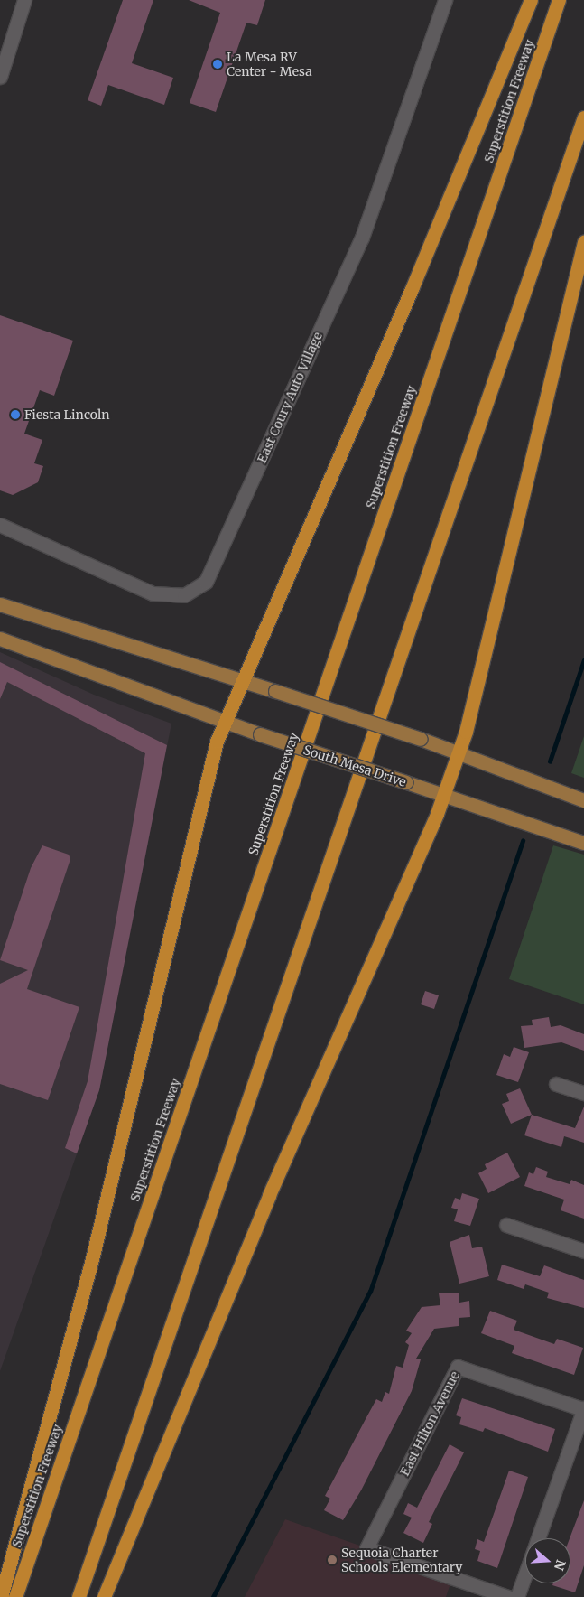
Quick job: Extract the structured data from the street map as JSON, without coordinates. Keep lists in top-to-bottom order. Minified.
{"streets":{"highway":["Superstition Freeway"],"main road":["South Mesa Drive"],"street":["East Coury Auto Village","East Hilton Avenue"]},"places":["La Mesa RV Center - Mesa","Fiesta Lincoln","Sequoia Charter Schools Elementary"],"north":"right"}
